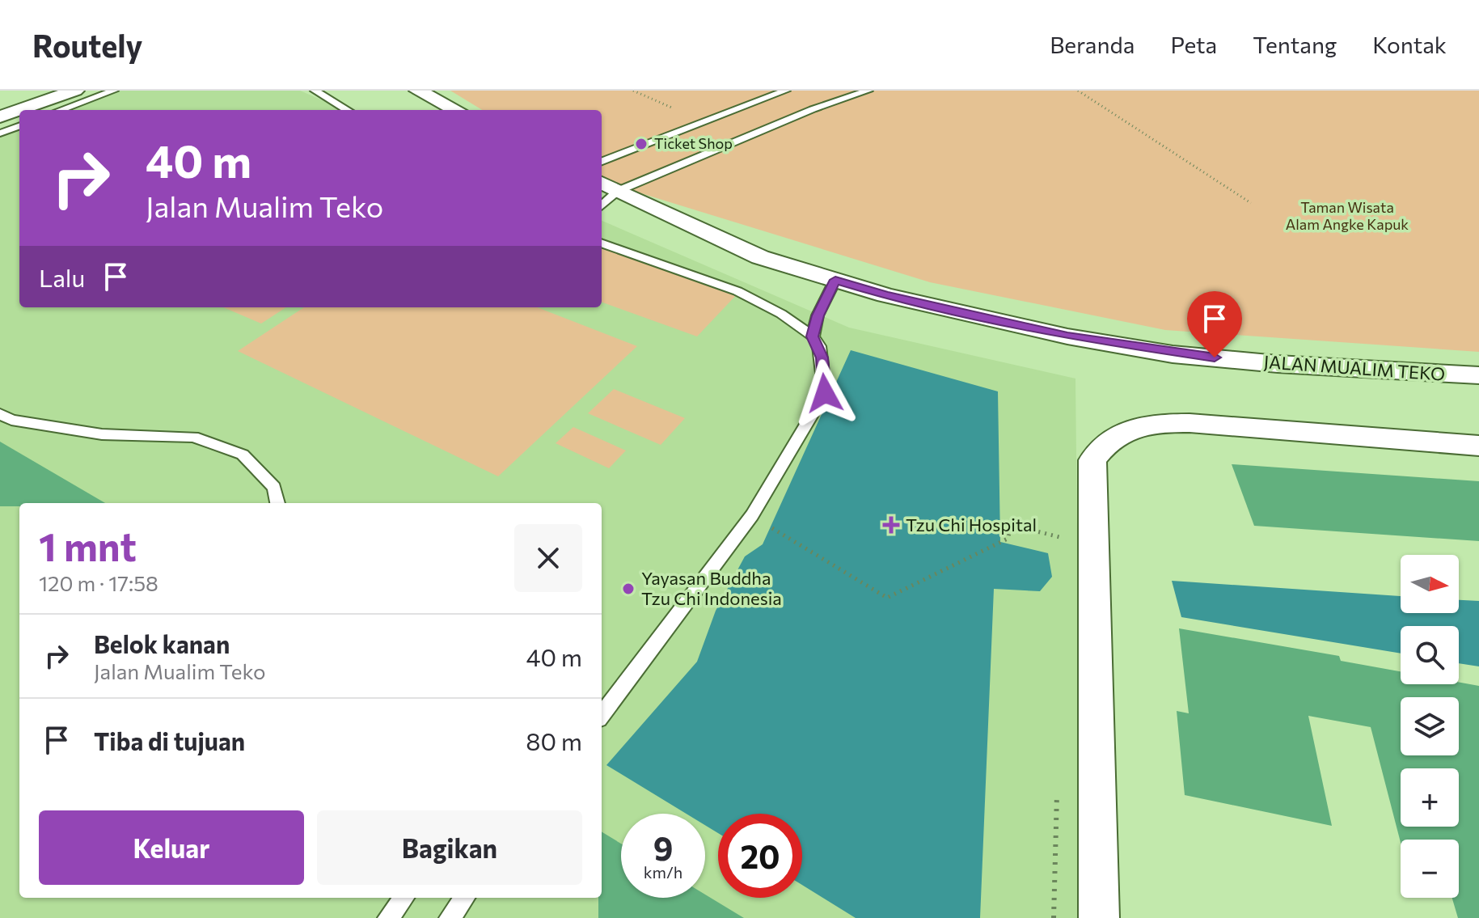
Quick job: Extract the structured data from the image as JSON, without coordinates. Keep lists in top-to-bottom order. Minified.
{"streets":{"street":["JALAN MUALIM TEKO"]},"parks":["Taman Wisata Alam Angke Kapuk"],"places":{"other":["Ticket Shop","Yayasan Buddha Tzu Chi Indonesia"],"health":["Tzu Chi Hospital"]},"north":"right","page":{"header":"Routely","nav":["Beranda","Peta","Tentang","Kontak"],"turn":["40 m","Jalan Mualim Teko"],"then":"Lalu","heading":["1 mnt","120 m · 17:58"],"map_buttons":["+","−"],"list":[{"name":"Belok kanan","note":"Jalan Mualim Teko","value":"40 m"},{"name":"Tiba di tujuan","value":"80 m"}],"buttons":["Keluar","Bagikan"],"speed":"9 km/h","limit":"20"}}
